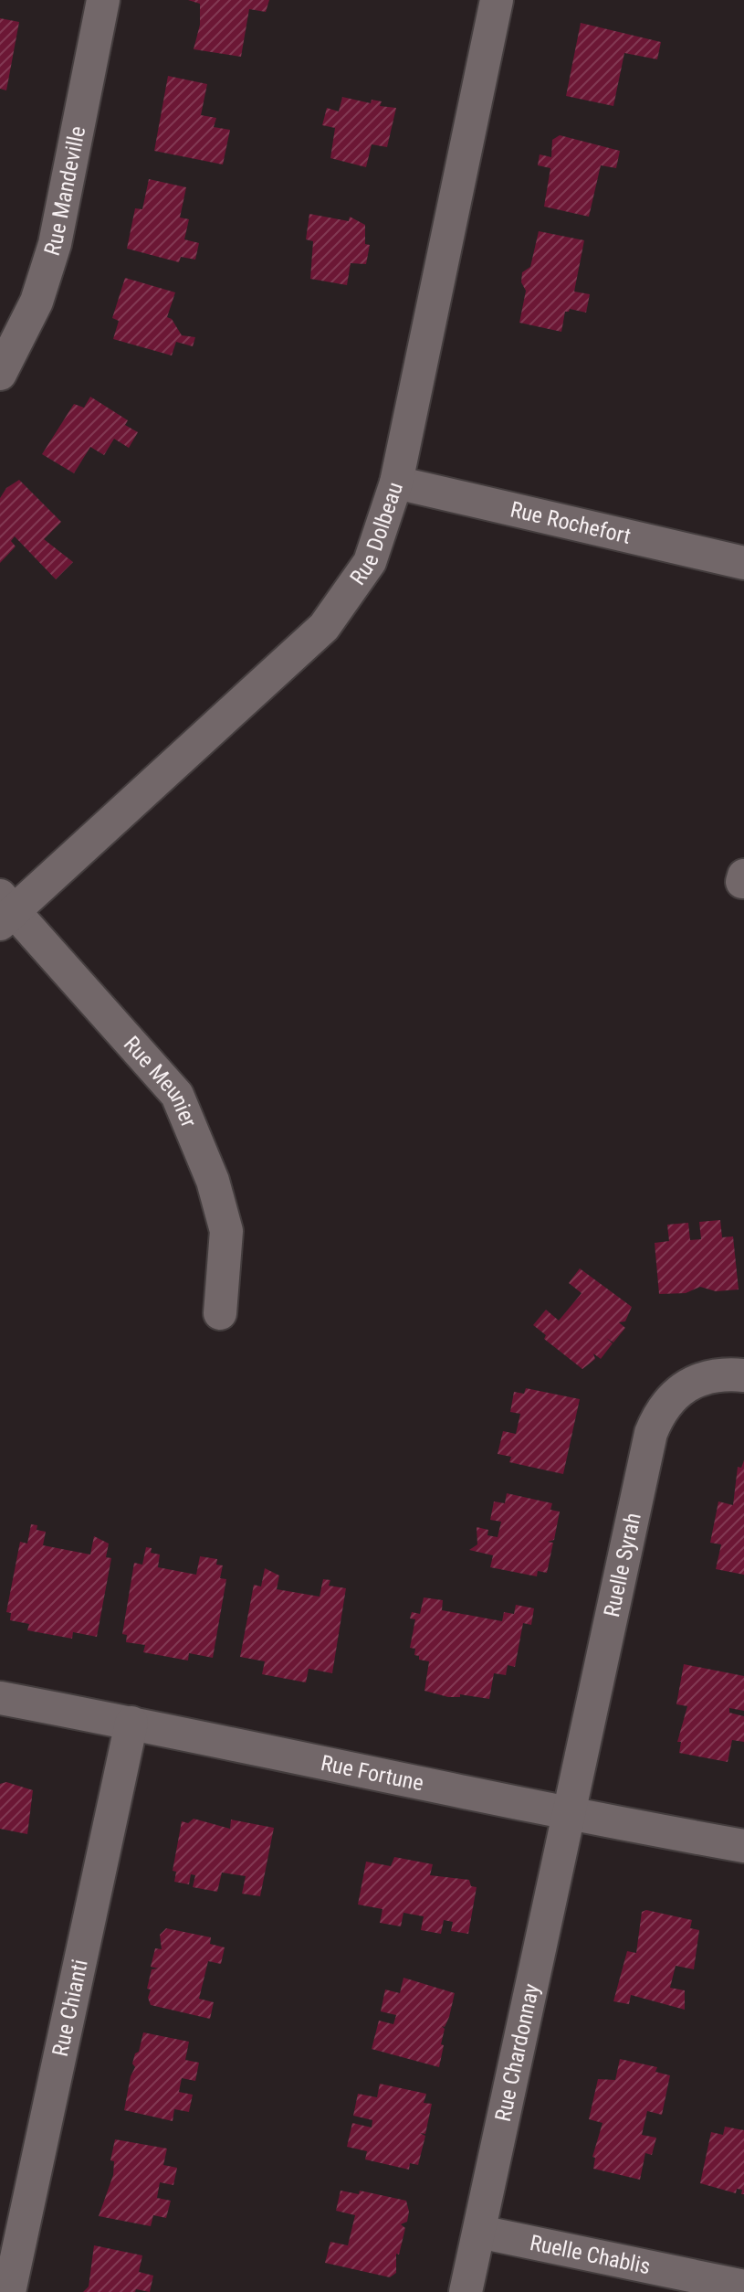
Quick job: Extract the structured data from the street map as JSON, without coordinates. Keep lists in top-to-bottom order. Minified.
{"streets":{"street":["Rue Mandeville","Rue Rochefort","Rue Dolbeau","Rue Meunier","Ruelle Syrah","Rue Fortune","Rue Chianti","Rue Chardonnay","Ruelle Chablis"]},"crossings":[["Rue Rochefort","Rue Dolbeau"],["Rue Dolbeau","Rue Meunier"],["Ruelle Syrah","Rue Fortune"],["Ruelle Syrah","Rue Chardonnay"],["Rue Fortune","Rue Chianti"],["Rue Fortune","Rue Chardonnay"],["Rue Chardonnay","Ruelle Chablis"]]}
